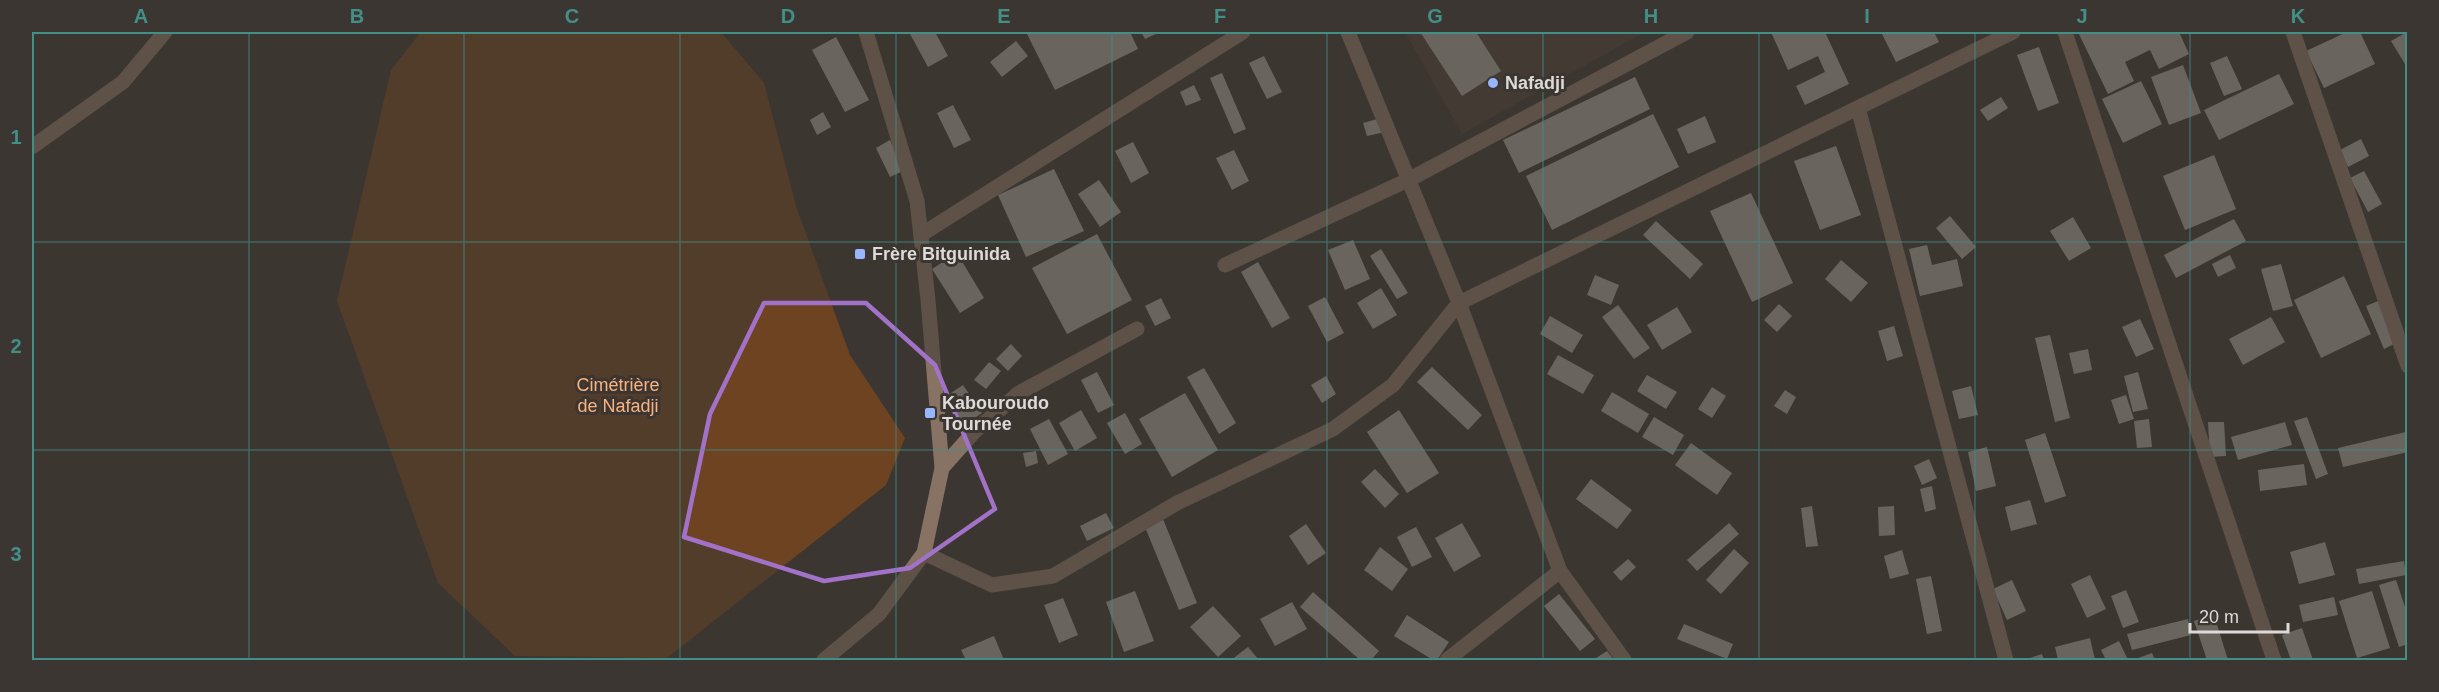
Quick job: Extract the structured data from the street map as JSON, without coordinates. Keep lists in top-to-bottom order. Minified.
{"parks":["Cimétrière de Nafadji"],"places":{"other":["Nafadji"],"transit":["Frère Bitguinida","Kabouroudo Tournée"]},"scale_bar":"20 m","grid":{"columns":["A","B","C","D","E","F","G","H","I","J","K"],"rows":["1","2","3"]}}
